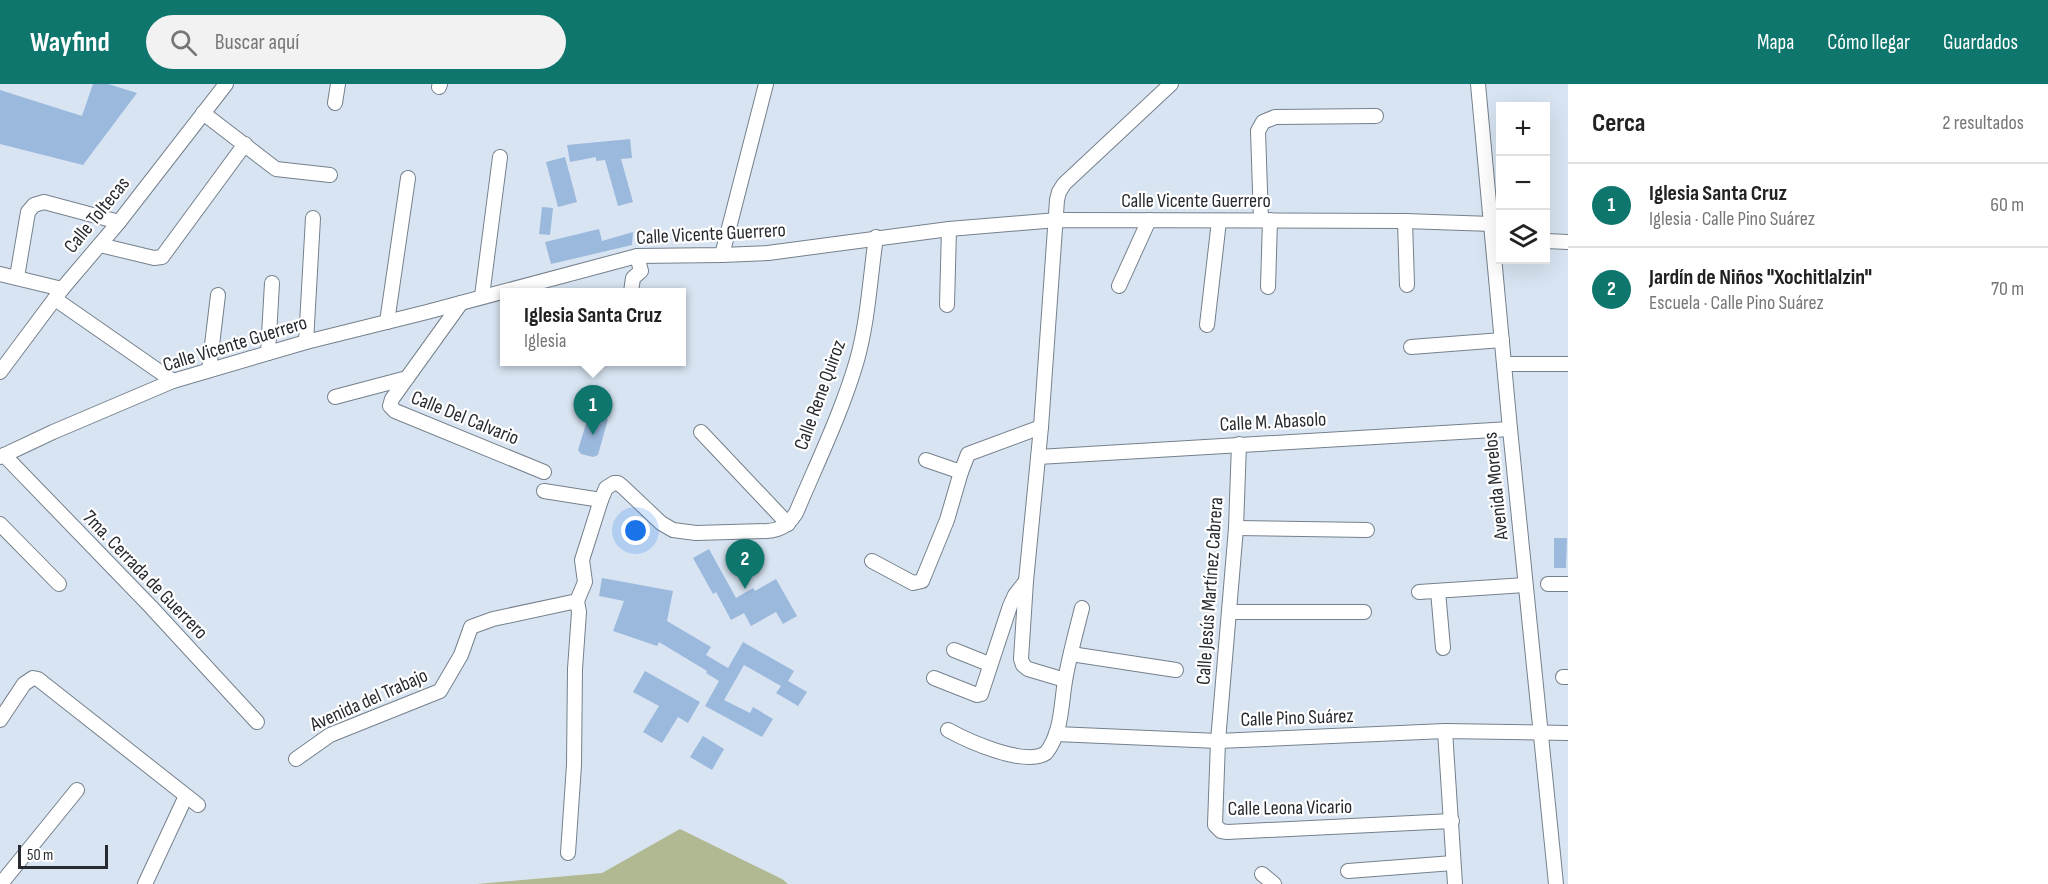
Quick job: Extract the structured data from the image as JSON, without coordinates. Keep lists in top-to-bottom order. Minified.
{"streets":{"street":["Calle Vicente Guerrero","Calle Toltecas","Calle Rene Quiroz","Calle Del Calvario","Calle M. Abasolo","Avenida Morelos","7ma. Cerrada de Guerrero","Calle Jesús Martínez Cabrera","Avenida del Trabajo","Calle Pino Suárez","Calle Leona Vicario"]},"crossings":[["Calle Vicente Guerrero","Calle Rene Quiroz"],["Calle Vicente Guerrero","Calle Del Calvario"],["Calle Vicente Guerrero","Avenida Morelos"],["Calle Vicente Guerrero","7ma. Cerrada de Guerrero"],["Calle M. Abasolo","Avenida Morelos"],["Calle M. Abasolo","Calle Jesús Martínez Cabrera"],["Avenida Morelos","Calle Pino Suárez"],["Calle Jesús Martínez Cabrera","Calle Pino Suárez"],["Calle Jesús Martínez Cabrera","Calle Leona Vicario"],["Calle Pino Suárez","Calle Leona Vicario"]],"scale_bar":"50 m","page":{"header":"Wayfind","search":"Buscar aquí","nav":["Mapa","Cómo llegar","Guardados"],"heading":["Cerca","2 resultados"],"map_buttons":["+","−"],"list":[{"mark":"1","name":"Iglesia Santa Cruz","note":"Iglesia · Calle Pino Suárez","value":"60 m"},{"mark":"2","name":"Jardín de Niños \"Xochitlalzin\"","note":"Escuela · Calle Pino Suárez","value":"70 m"}],"popup":["Iglesia Santa Cruz","Iglesia"],"pins":["1","2"],"scale":"50 m"}}
